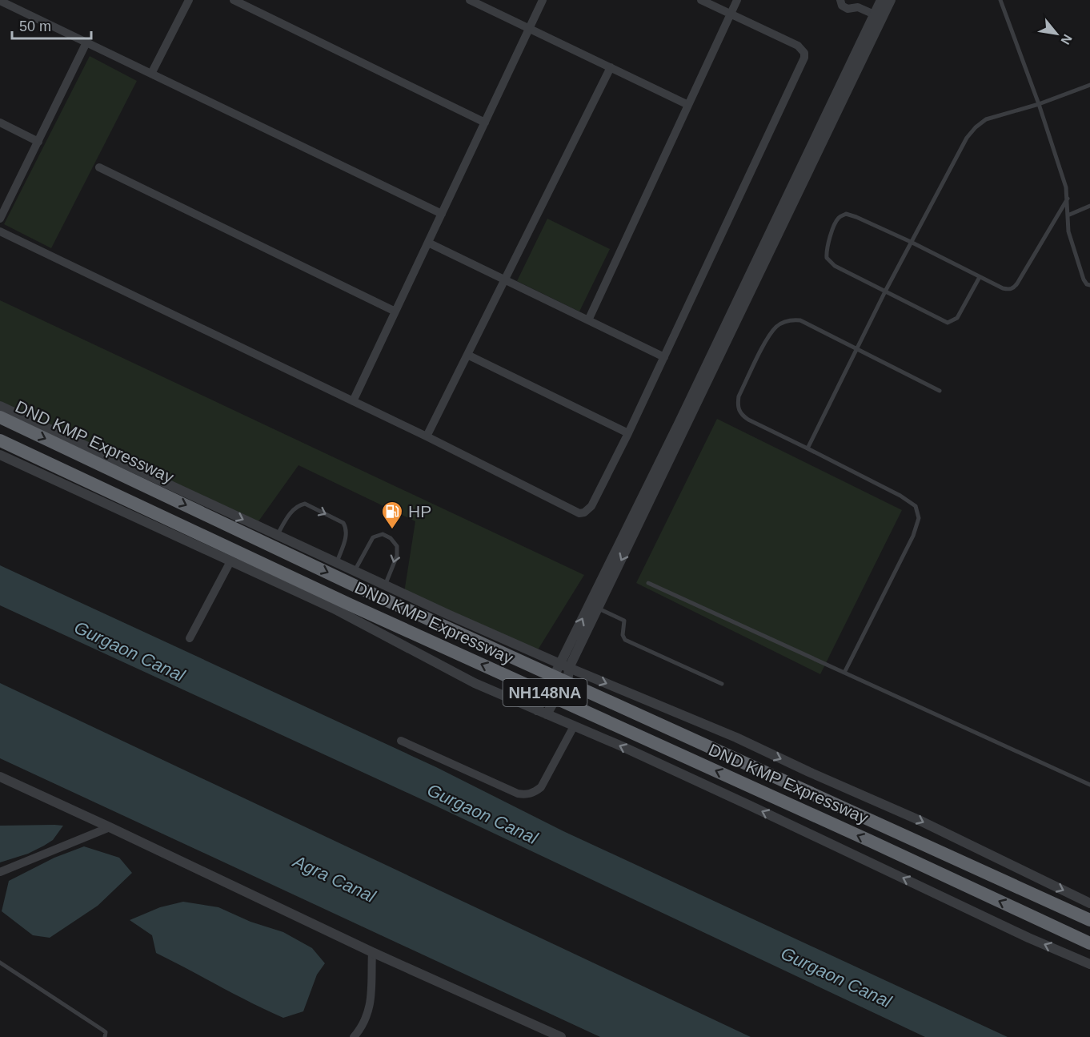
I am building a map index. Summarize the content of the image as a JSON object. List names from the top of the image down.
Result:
{
  "streets": {
    "highway": ["DND KMP Expressway", "NH148NA"]
  },
  "water": ["Gurgaon Canal", "Agra Canal"],
  "places": {
    "fuel station": ["HP"]
  },
  "scale_bar": "50 m",
  "north": "bottom right"
}
